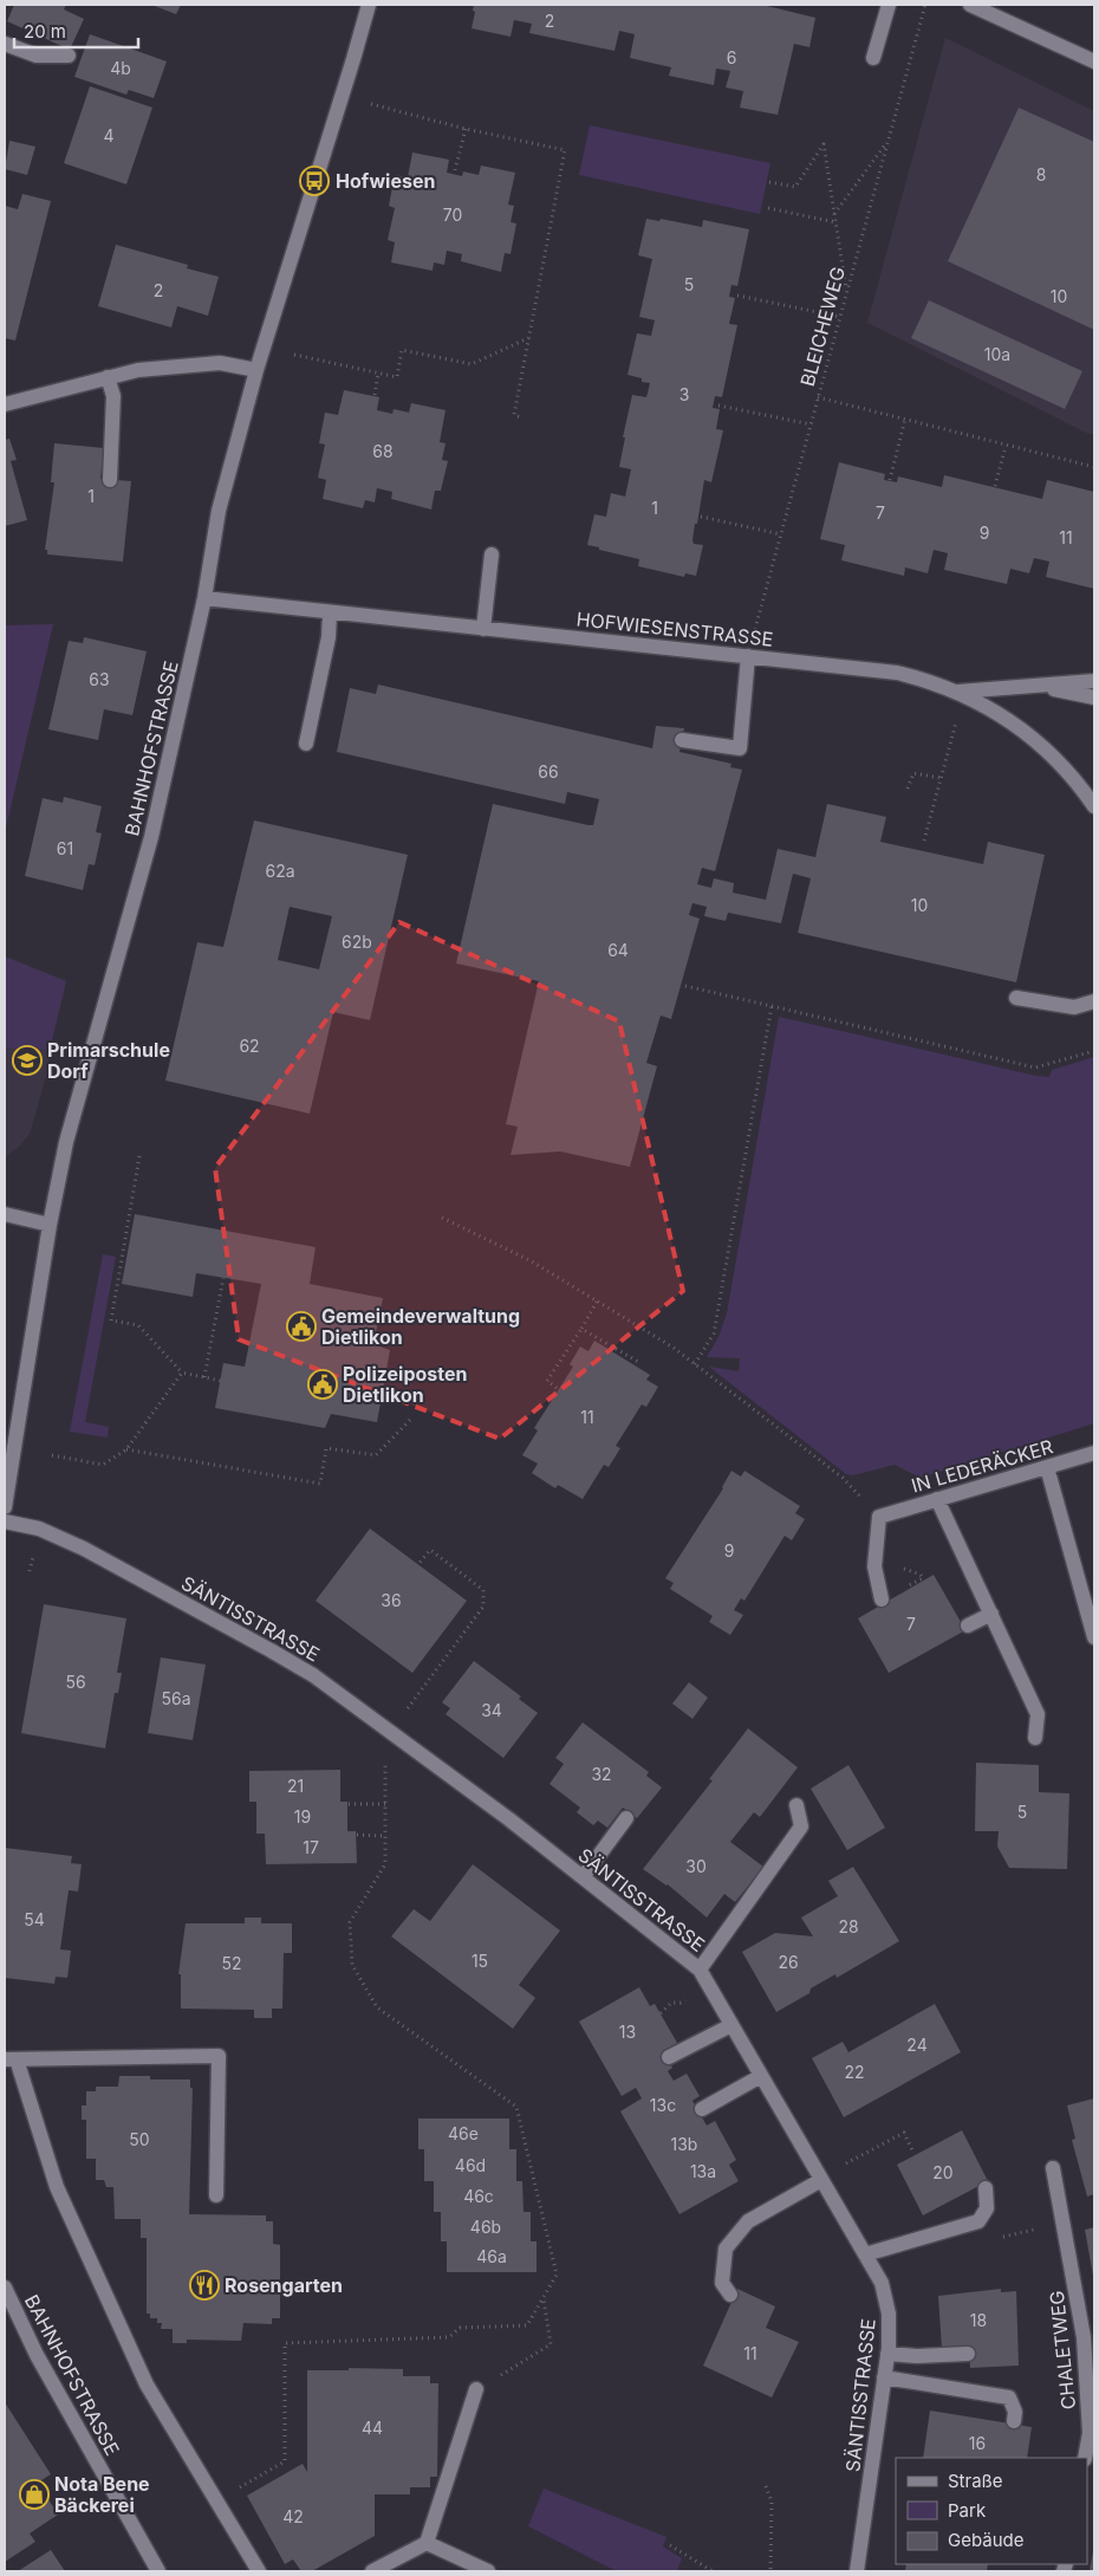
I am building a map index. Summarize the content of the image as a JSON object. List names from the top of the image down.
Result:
{
  "streets": {
    "street": [
      "HOFWIESENSTRASSE",
      "BAHNHOFSTRASSE",
      "IN LEDERÄCKER",
      "SÄNTISSTRASSE",
      "CHALETWEG"
    ],
    "path": ["BLEICHEWEG"]
  },
  "crossings": [
    ["BLEICHEWEG", "HOFWIESENSTRASSE"],
    ["HOFWIESENSTRASSE", "BAHNHOFSTRASSE"]
  ],
  "places": {
    "bus stop": ["Hofwiesen"],
    "school or university": ["Primarschule Dorf"],
    "public building": ["Gemeindeverwaltung Dietlikon", "Polizeiposten Dietlikon"],
    "restaurant": ["Rosengarten"],
    "shop": ["Nota Bene Bäckerei"]
  },
  "house_numbers": [
    "2",
    "6",
    "4b",
    "4",
    "8",
    "70",
    "5",
    "2",
    "10",
    "10a",
    "3",
    "68",
    "1",
    "1",
    "7",
    "9",
    "11",
    "63",
    "66",
    "61",
    "62a",
    "10",
    "62b",
    "64",
    "62",
    "11",
    "9",
    "36",
    "7",
    "56",
    "56a",
    "34",
    "32",
    "21",
    "5",
    "19",
    "17",
    "30",
    "54",
    "28",
    "15",
    "26",
    "52",
    "13",
    "24",
    "22",
    "13c",
    "46e",
    "50",
    "13b",
    "46d",
    "13a",
    "20",
    "46c",
    "46b",
    "46a",
    "18",
    "11",
    "44",
    "16",
    "42"
  ],
  "legend": ["Straße", "Park", "Gebäude"],
  "scale_bar": "20 m"
}
